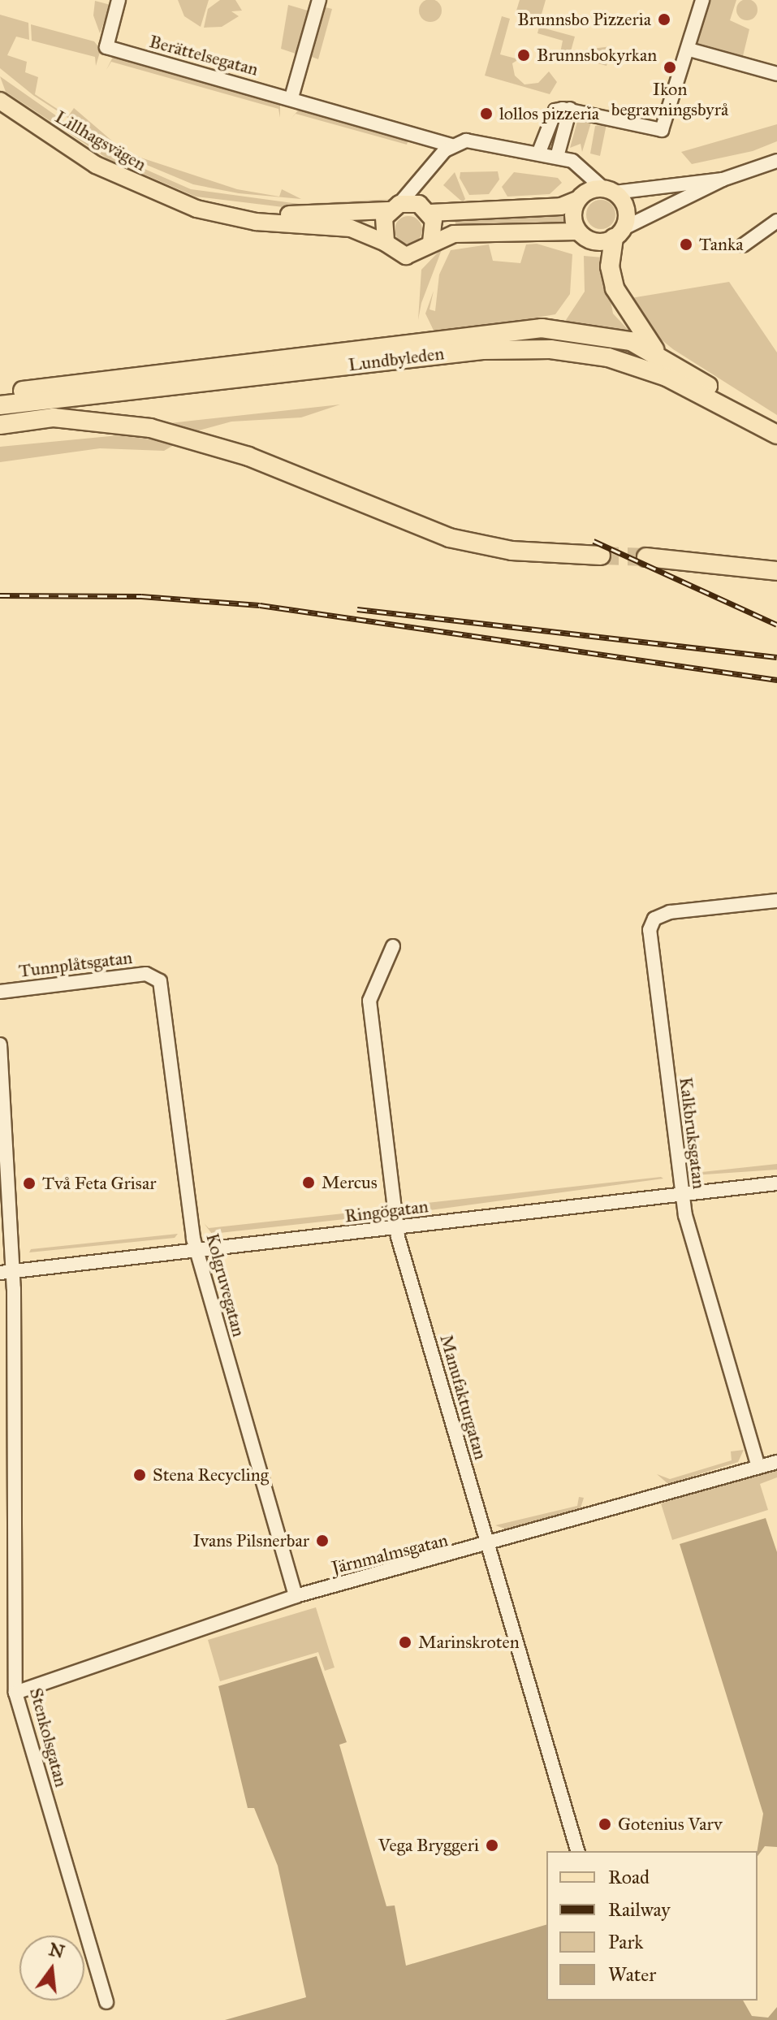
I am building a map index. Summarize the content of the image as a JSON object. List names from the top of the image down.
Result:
{
  "streets": {
    "highway": ["Lundbyleden"],
    "main road": ["Lillhagsvägen"],
    "street": [
      "Berättelsegatan",
      "Tunnplåtsgatan",
      "Kalkbruksgatan",
      "Ringögatan",
      "Kolgruvegatan",
      "Manufakturgatan",
      "Järnmalmsgatan",
      "Stenkolsgatan"
    ]
  },
  "crossings": [
    ["Tunnplåtsgatan", "Kolgruvegatan"],
    ["Kalkbruksgatan", "Ringögatan"],
    ["Kalkbruksgatan", "Järnmalmsgatan"],
    ["Ringögatan", "Kolgruvegatan"],
    ["Ringögatan", "Manufakturgatan"],
    ["Ringögatan", "Stenkolsgatan"],
    ["Kolgruvegatan", "Järnmalmsgatan"],
    ["Manufakturgatan", "Järnmalmsgatan"],
    ["Järnmalmsgatan", "Stenkolsgatan"]
  ],
  "places": [
    "Brunnsbo Pizzeria",
    "Brunnsbokyrkan",
    "Ikon begravningsbyrå",
    "lollos pizzeria",
    "Tanka",
    "Mercus",
    "Två Feta Grisar",
    "Stena Recycling",
    "Ivans Pilsnerbar",
    "Marinskroten",
    "Gotenius Varv",
    "Vega Bryggeri"
  ],
  "legend": [
    "Road",
    "Railway",
    "Park",
    "Water"
  ],
  "north": "top"
}
